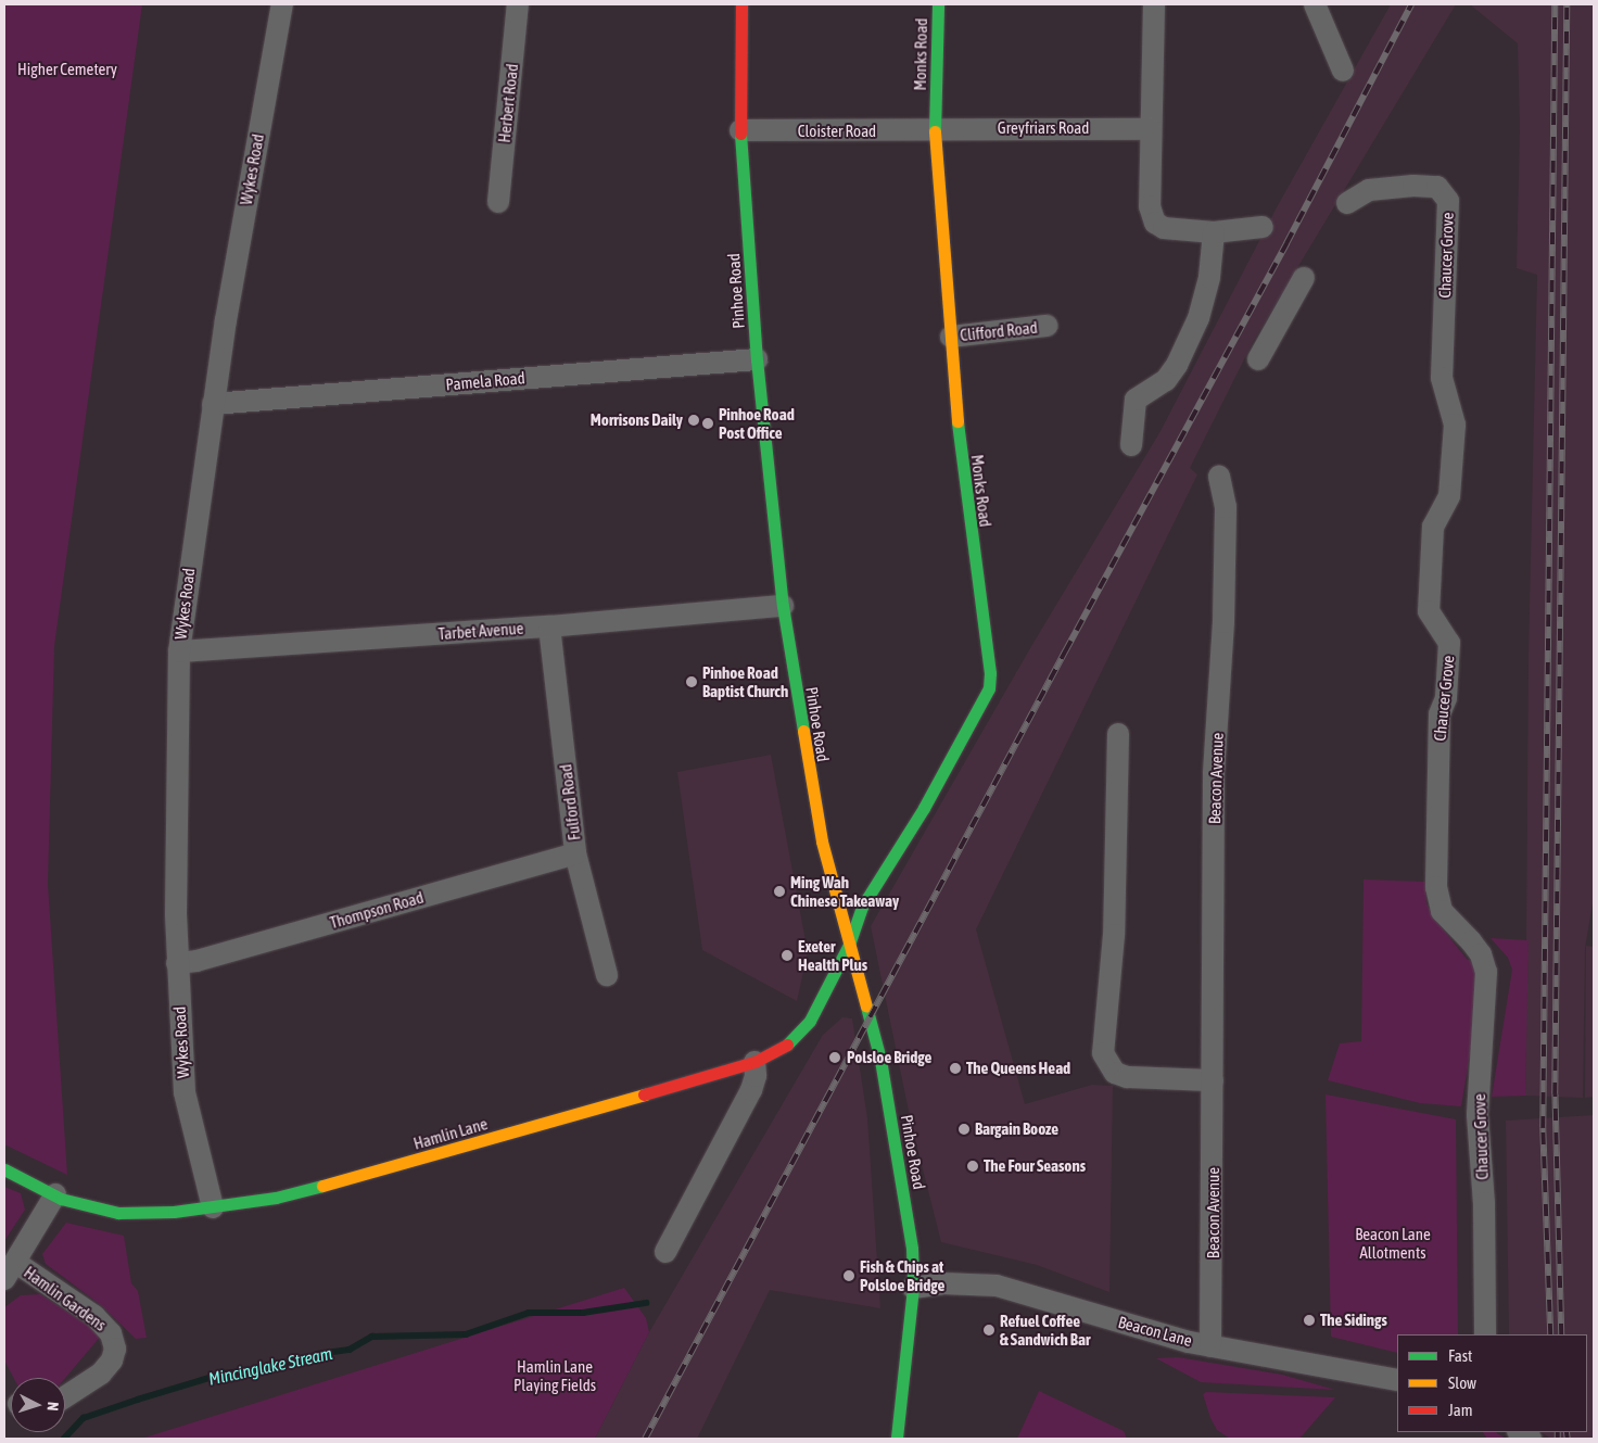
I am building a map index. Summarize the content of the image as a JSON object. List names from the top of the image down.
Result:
{
  "streets": {
    "street": [
      "Monks Road",
      "Herbert Road",
      "Greyfriars Road",
      "Cloister Road",
      "Wykes Road",
      "Chaucer Grove",
      "Pinhoe Road",
      "Clifford Road",
      "Pamela Road",
      "Tarbet Avenue",
      "Beacon Avenue",
      "Fulford Road",
      "Thompson Road",
      "Hamlin Lane",
      "Hamlin Gardens",
      "Beacon Lane"
    ]
  },
  "crossings": [
    ["Monks Road", "Greyfriars Road"],
    ["Monks Road", "Cloister Road"],
    ["Monks Road", "Pinhoe Road"],
    ["Monks Road", "Clifford Road"],
    ["Monks Road", "Hamlin Lane"],
    ["Greyfriars Road", "Cloister Road"],
    ["Cloister Road", "Pinhoe Road"],
    ["Wykes Road", "Pamela Road"],
    ["Wykes Road", "Tarbet Avenue"],
    ["Wykes Road", "Thompson Road"],
    ["Wykes Road", "Hamlin Lane"],
    ["Pinhoe Road", "Pamela Road"],
    ["Pinhoe Road", "Tarbet Avenue"],
    ["Pinhoe Road", "Hamlin Lane"],
    ["Pinhoe Road", "Beacon Lane"],
    ["Tarbet Avenue", "Fulford Road"],
    ["Beacon Avenue", "Beacon Lane"],
    ["Fulford Road", "Thompson Road"],
    ["Hamlin Lane", "Hamlin Gardens"]
  ],
  "water": ["Mincinglake Stream"],
  "parks": ["Higher Cemetery", "Beacon Lane Allotments", "Hamlin Lane Playing Fields"],
  "places": [
    "Morrisons Daily",
    "Pinhoe Road Post Office",
    "Pinhoe Road Baptist Church",
    "Ming Wah Chinese Takeaway",
    "Exeter Health Plus",
    "Polsloe Bridge",
    "The Queens Head",
    "Bargain Booze",
    "The Four Seasons",
    "Fish & Chips at Polsloe Bridge",
    "The Sidings",
    "Refuel Coffee & Sandwich Bar"
  ],
  "legend": ["Fast", "Slow", "Jam"],
  "north": "right"
}
